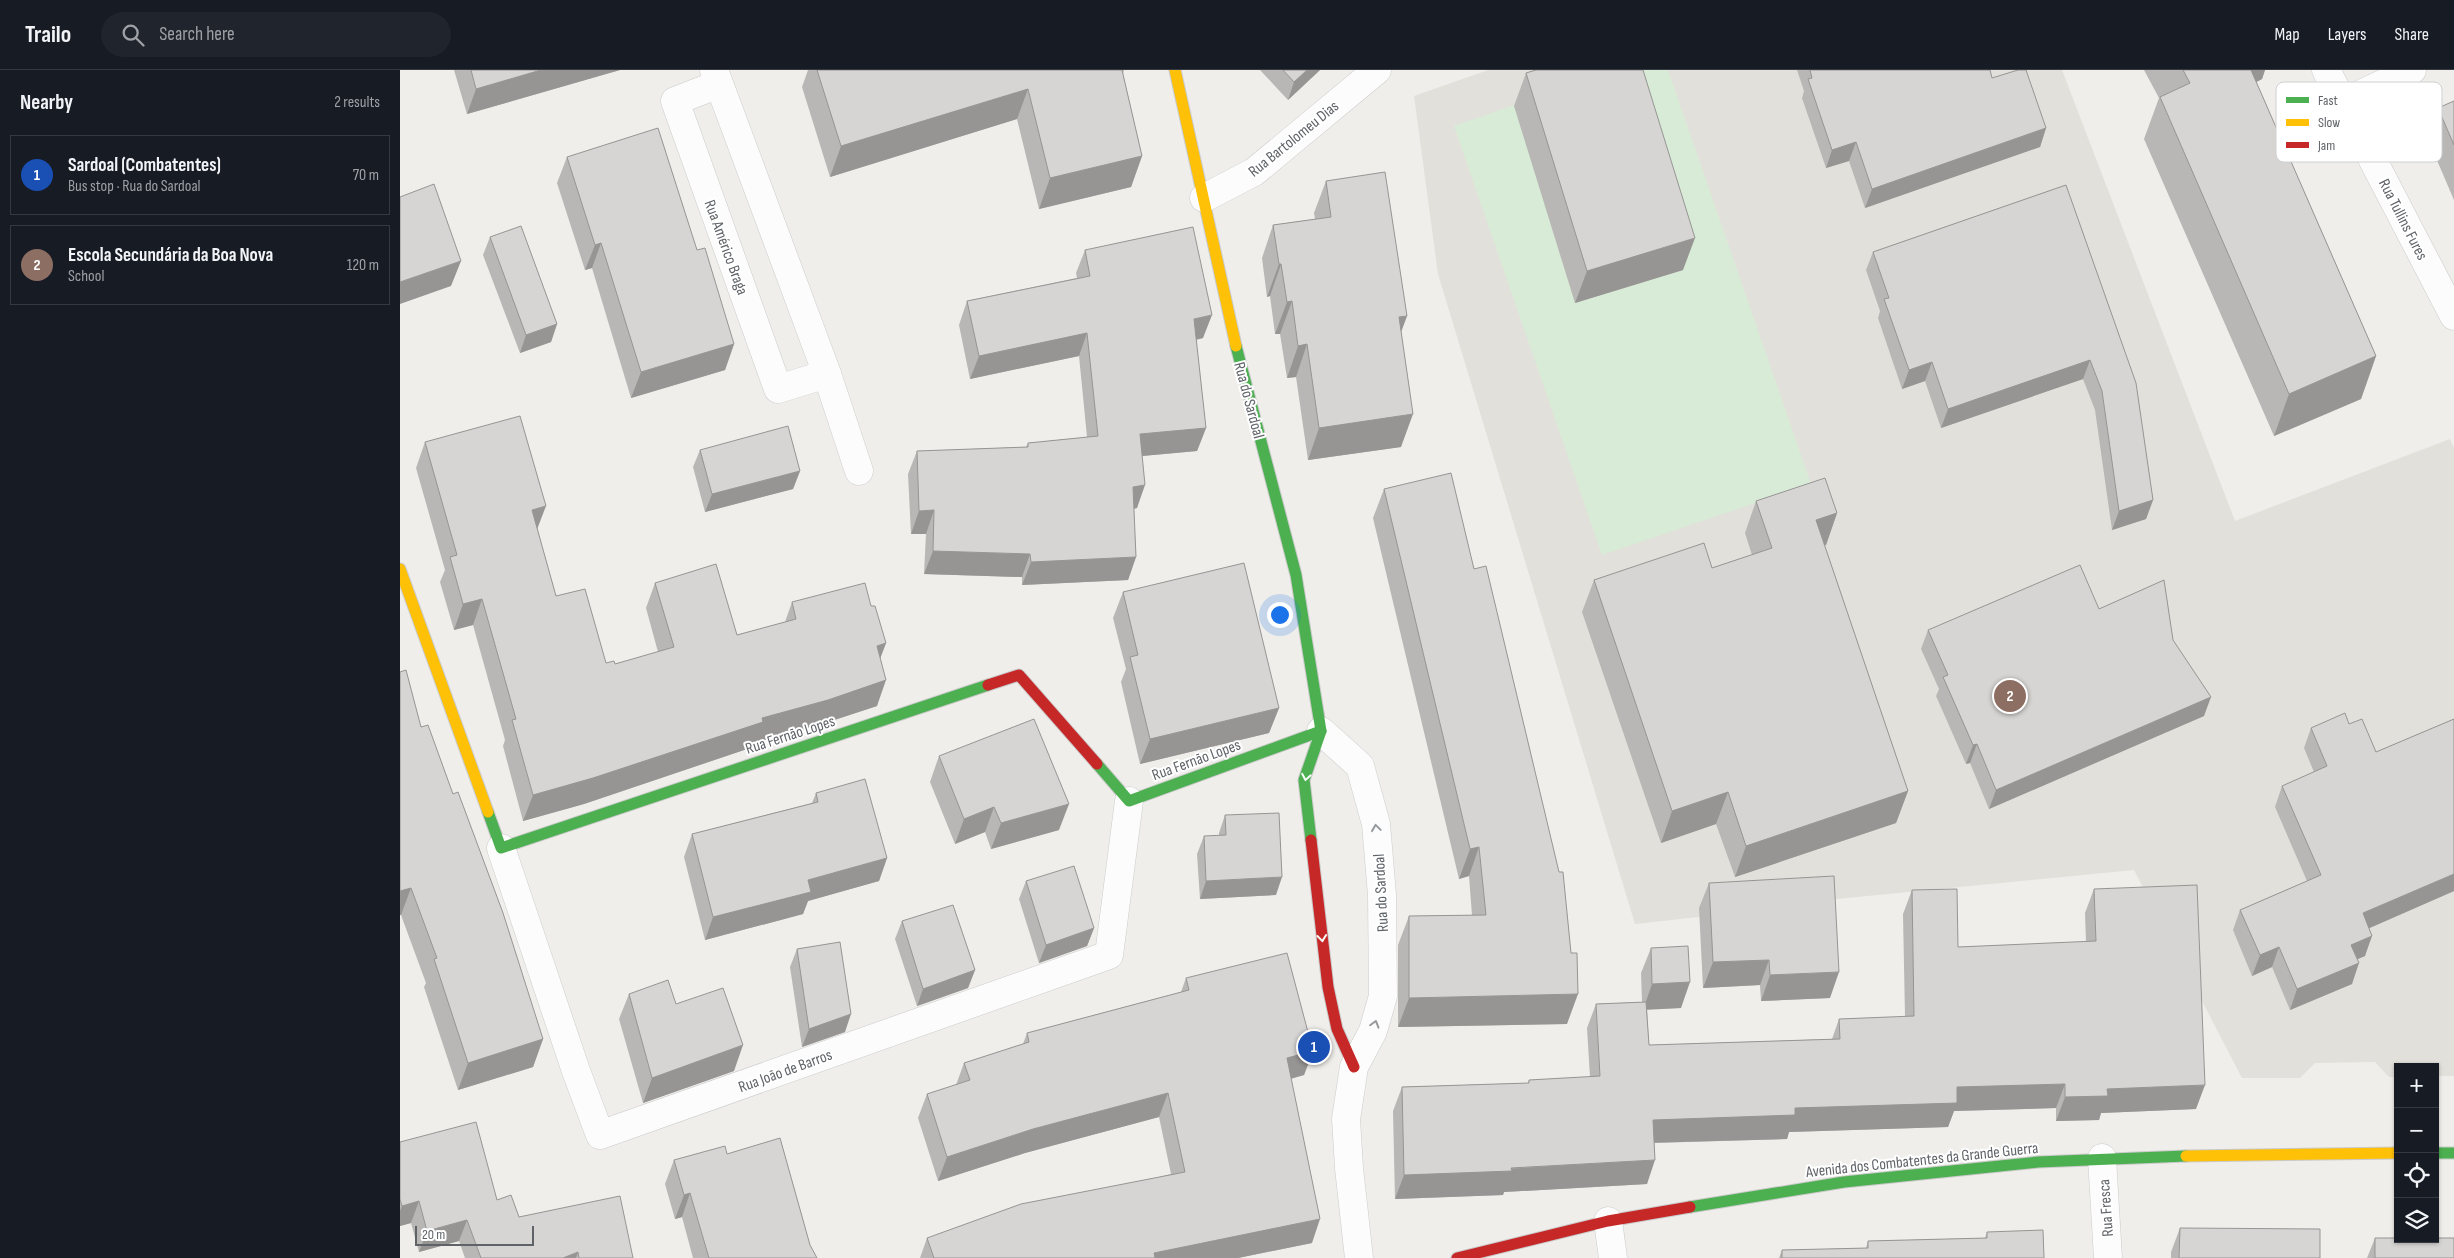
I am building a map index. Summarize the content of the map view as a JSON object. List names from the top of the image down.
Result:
{
  "streets": {
    "street": [
      "Rua Bartolomeu Dias",
      "Rua Tullins Fures",
      "Rua Américo Braga",
      "Rua do Sardoal",
      "Rua Fernão Lopes",
      "Rua João de Barros",
      "Avenida dos Combatentes da Grande Guerra",
      "Rua Fresca"
    ]
  },
  "crossings": [
    ["Rua Bartolomeu Dias", "Rua do Sardoal"],
    ["Rua do Sardoal", "Rua Fernão Lopes"],
    ["Rua Fernão Lopes", "Rua João de Barros"],
    ["Avenida dos Combatentes da Grande Guerra", "Rua Fresca"]
  ],
  "legend": ["Fast", "Slow", "Jam"],
  "scale_bar": "20 m",
  "page": {
    "header": "Trailo",
    "search": "Search here",
    "nav": ["Map", "Layers", "Share"],
    "heading": ["Nearby", "2 results"],
    "list": [
      {
        "mark": "1",
        "name": "Sardoal (Combatentes)",
        "note": "Bus stop · Rua do Sardoal",
        "value": "70 m"
      },
      {
        "mark": "2",
        "name": "Escola Secundária da Boa Nova",
        "note": "School",
        "value": "120 m"
      }
    ],
    "pins": ["2", "1"],
    "map_buttons": ["+", "−"],
    "scale": "20 m"
  }
}
